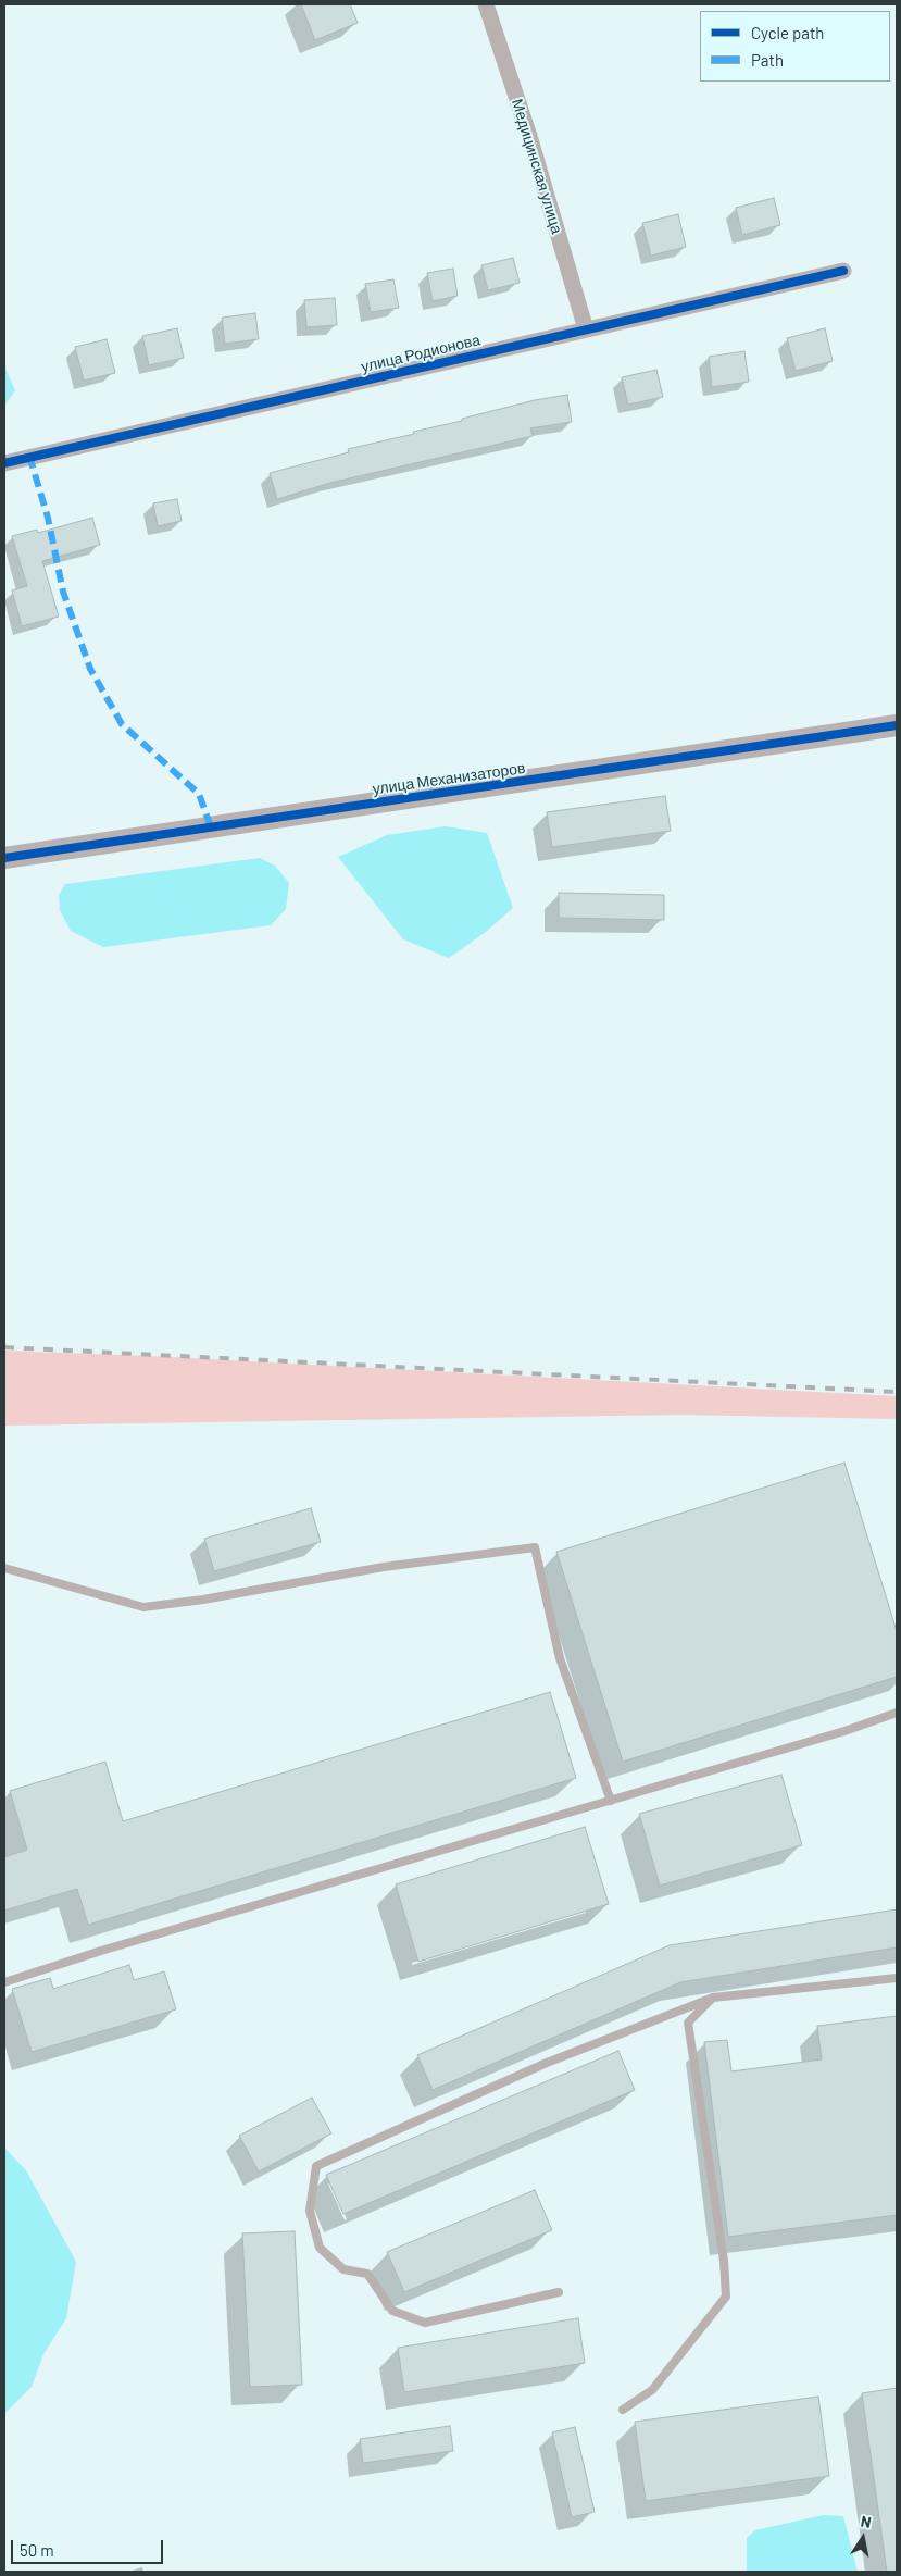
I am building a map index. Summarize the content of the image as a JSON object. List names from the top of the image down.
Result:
{
  "streets": {
    "street": ["Медицинская улица", "улица Родионова", "улица Механизаторов"]
  },
  "crossings": [
    ["Медицинская улица", "улица Родионова"]
  ],
  "legend": ["Cycle path", "Path"],
  "scale_bar": "50 m",
  "north": "top"
}
